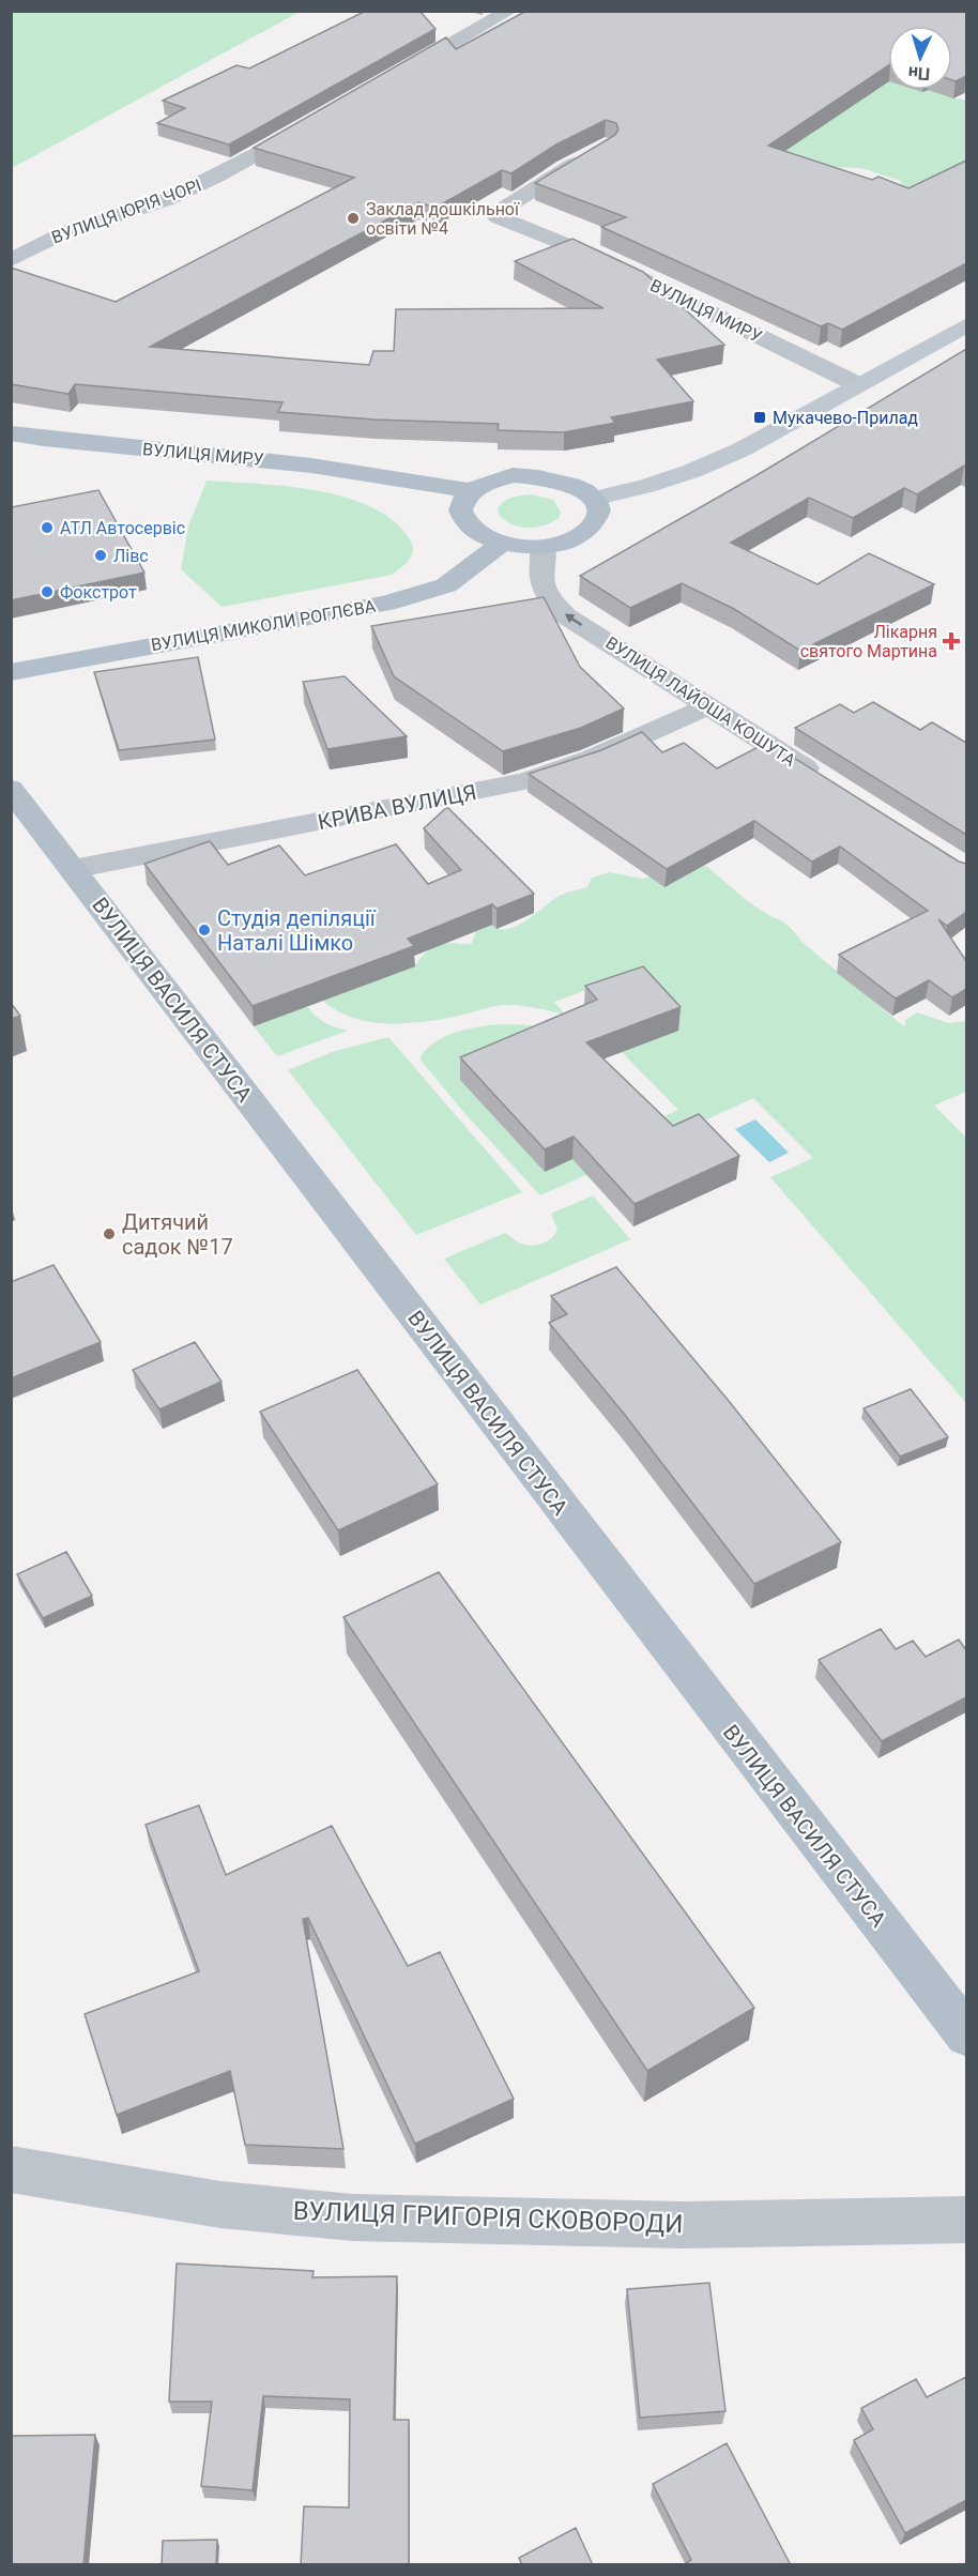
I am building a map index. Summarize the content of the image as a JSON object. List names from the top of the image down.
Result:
{
  "streets": {
    "main road": ["ВУЛИЦЯ МИРУ", "ВУЛИЦЯ МИКОЛИ РОГЛЄВА", "ВУЛИЦЯ ВАСИЛЯ СТУСА"],
    "street": [
      "ВУЛИЦЯ ЮРІЯ ЧОРІ",
      "ВУЛИЦЯ ЛАЙОША КОШУТА",
      "КРИВА ВУЛИЦЯ",
      "ВУЛИЦЯ ГРИГОРІЯ СКОВОРОДИ"
    ]
  },
  "crossings": [
    ["ВУЛИЦЯ ЛАЙОША КОШУТА", "КРИВА ВУЛИЦЯ"],
    ["КРИВА ВУЛИЦЯ", "ВУЛИЦЯ ВАСИЛЯ СТУСА"]
  ],
  "one_way": ["ВУЛИЦЯ ЛАЙОША КОШУТА"],
  "places": {
    "other": [
      "Заклад дошкільної освіти №4",
      "АТЛ Автосервіс",
      "Лівс",
      "Фокстрот",
      "Студія депіляції Наталі Шімко",
      "Дитячий садок №17"
    ],
    "transit": ["Мукачево-Прилад"],
    "health": ["Лікарня святого Мартина"]
  },
  "north": "bottom"
}
